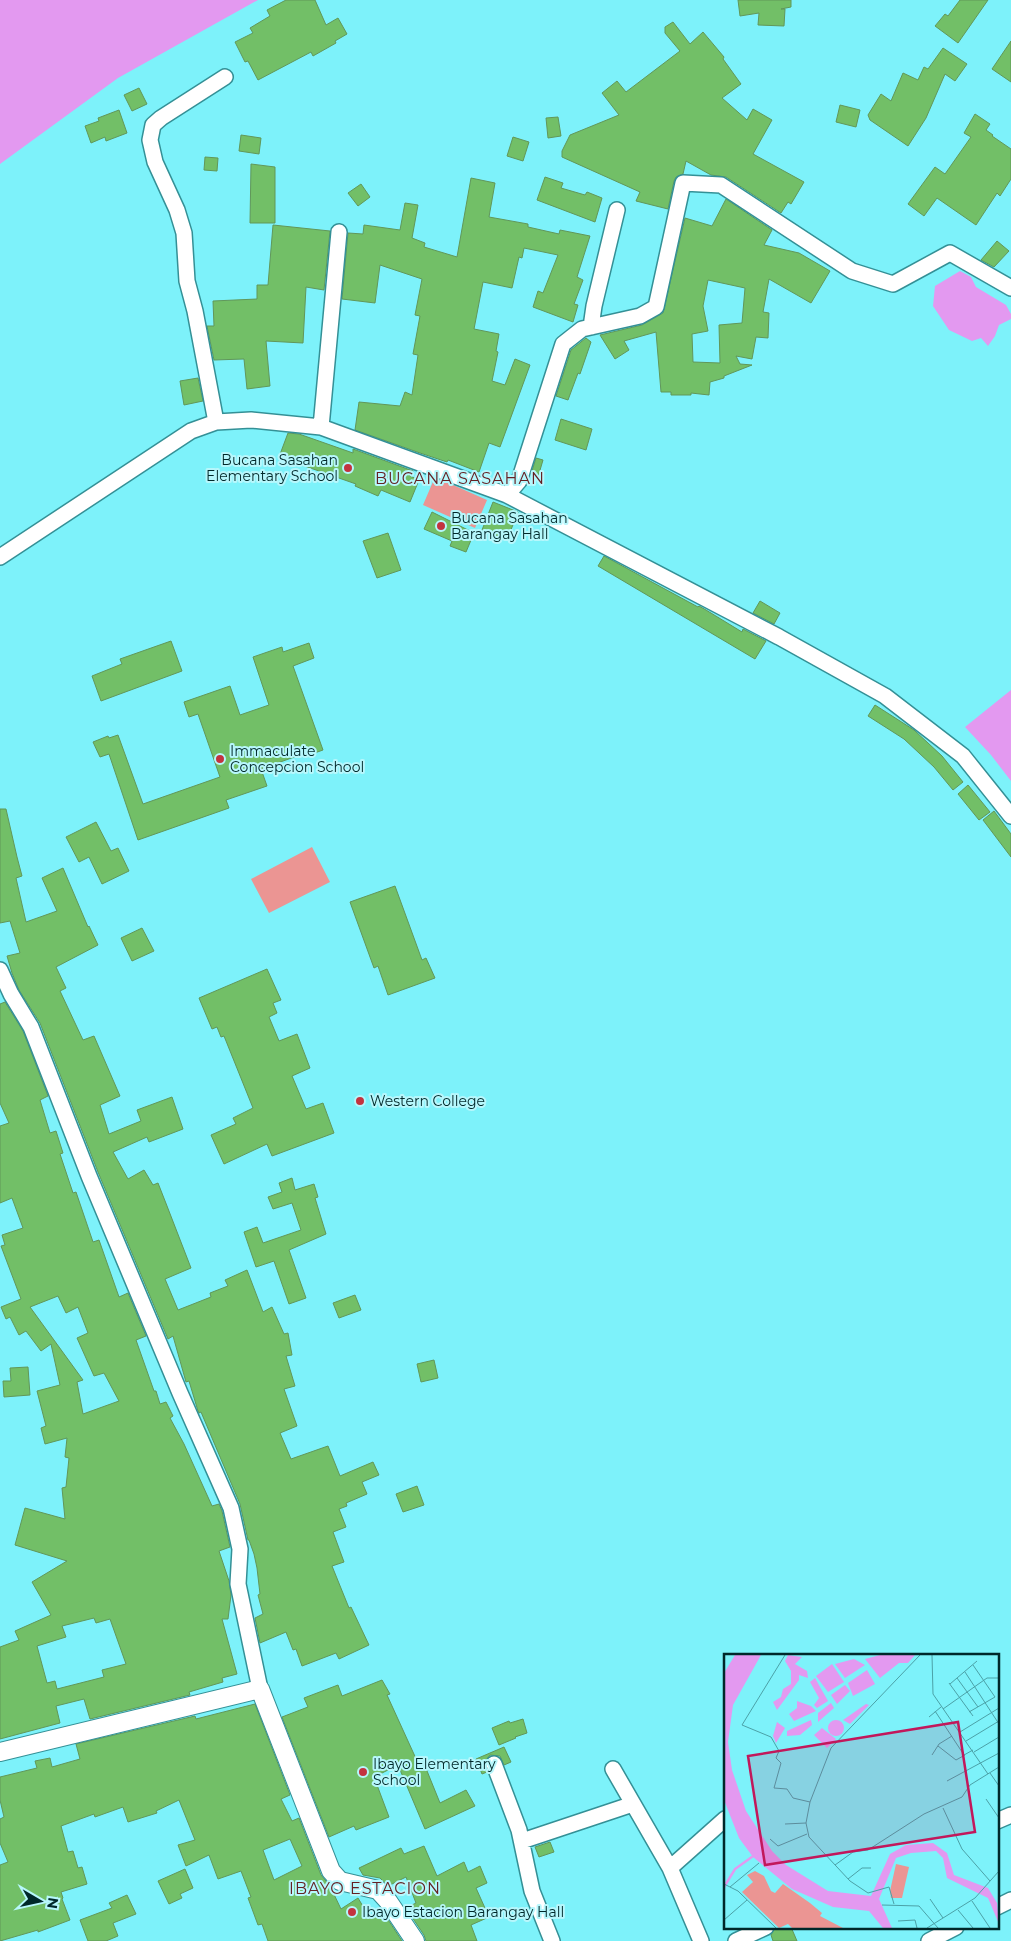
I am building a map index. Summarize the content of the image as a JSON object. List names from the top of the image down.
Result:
{
  "districts": ["BUCANA SASAHAN", "IBAYO ESTACION"],
  "places": [
    "Bucana Sasahan Elementary School",
    "Bucana Sasahan Barangay Hall",
    "Immaculate Concepcion School",
    "Western College",
    "Ibayo Elementary School",
    "Ibayo Estacion Barangay Hall"
  ],
  "north": "right"
}
